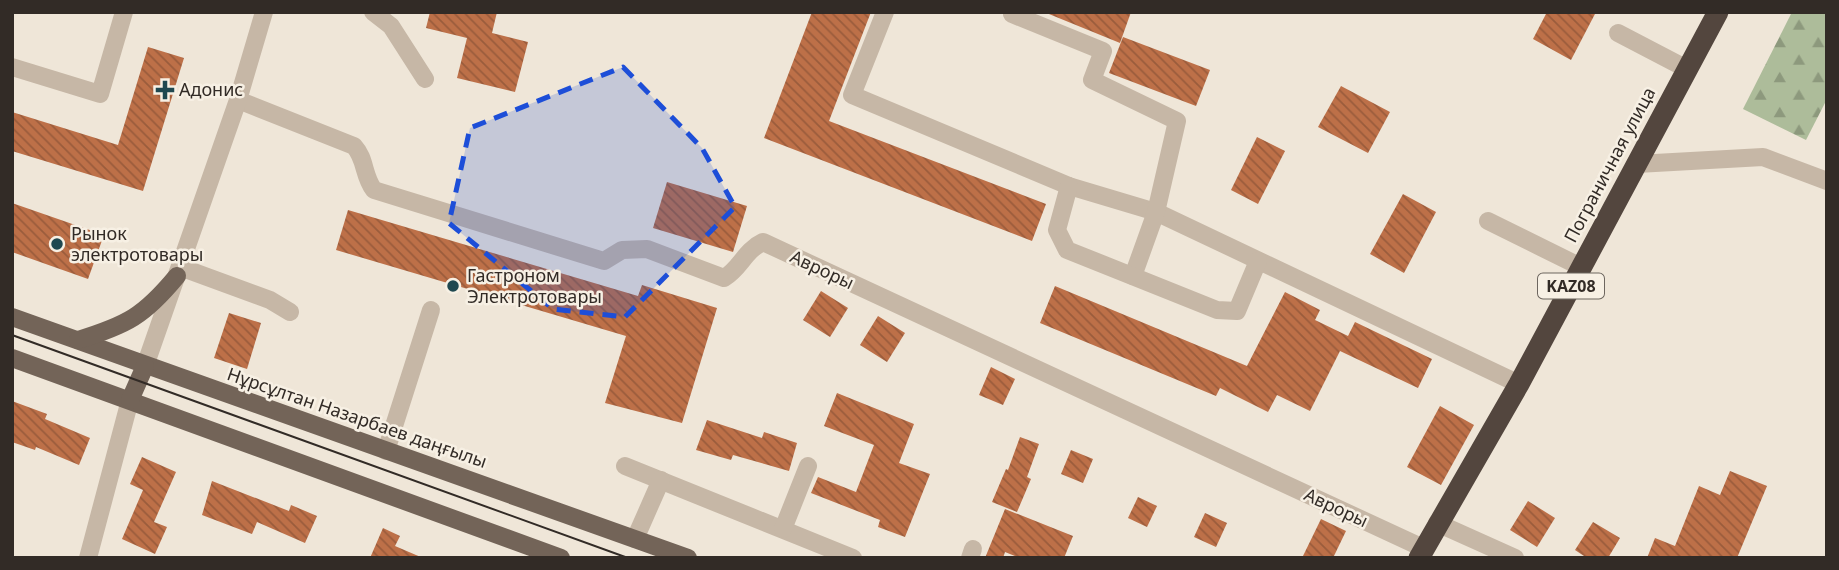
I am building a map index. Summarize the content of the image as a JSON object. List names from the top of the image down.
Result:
{
  "streets": {
    "highway": ["Пограничная улица", "KAZ08"],
    "main road": ["Нұрсұлтан Назарбаев даңғылы"],
    "street": ["Авроры"]
  },
  "crossings": [
    ["Пограничная улица", "Авроры"]
  ],
  "places": {
    "health": ["Адонис"],
    "other": ["Рынок электротовары", "Гастроном Электротовары"]
  }
}
